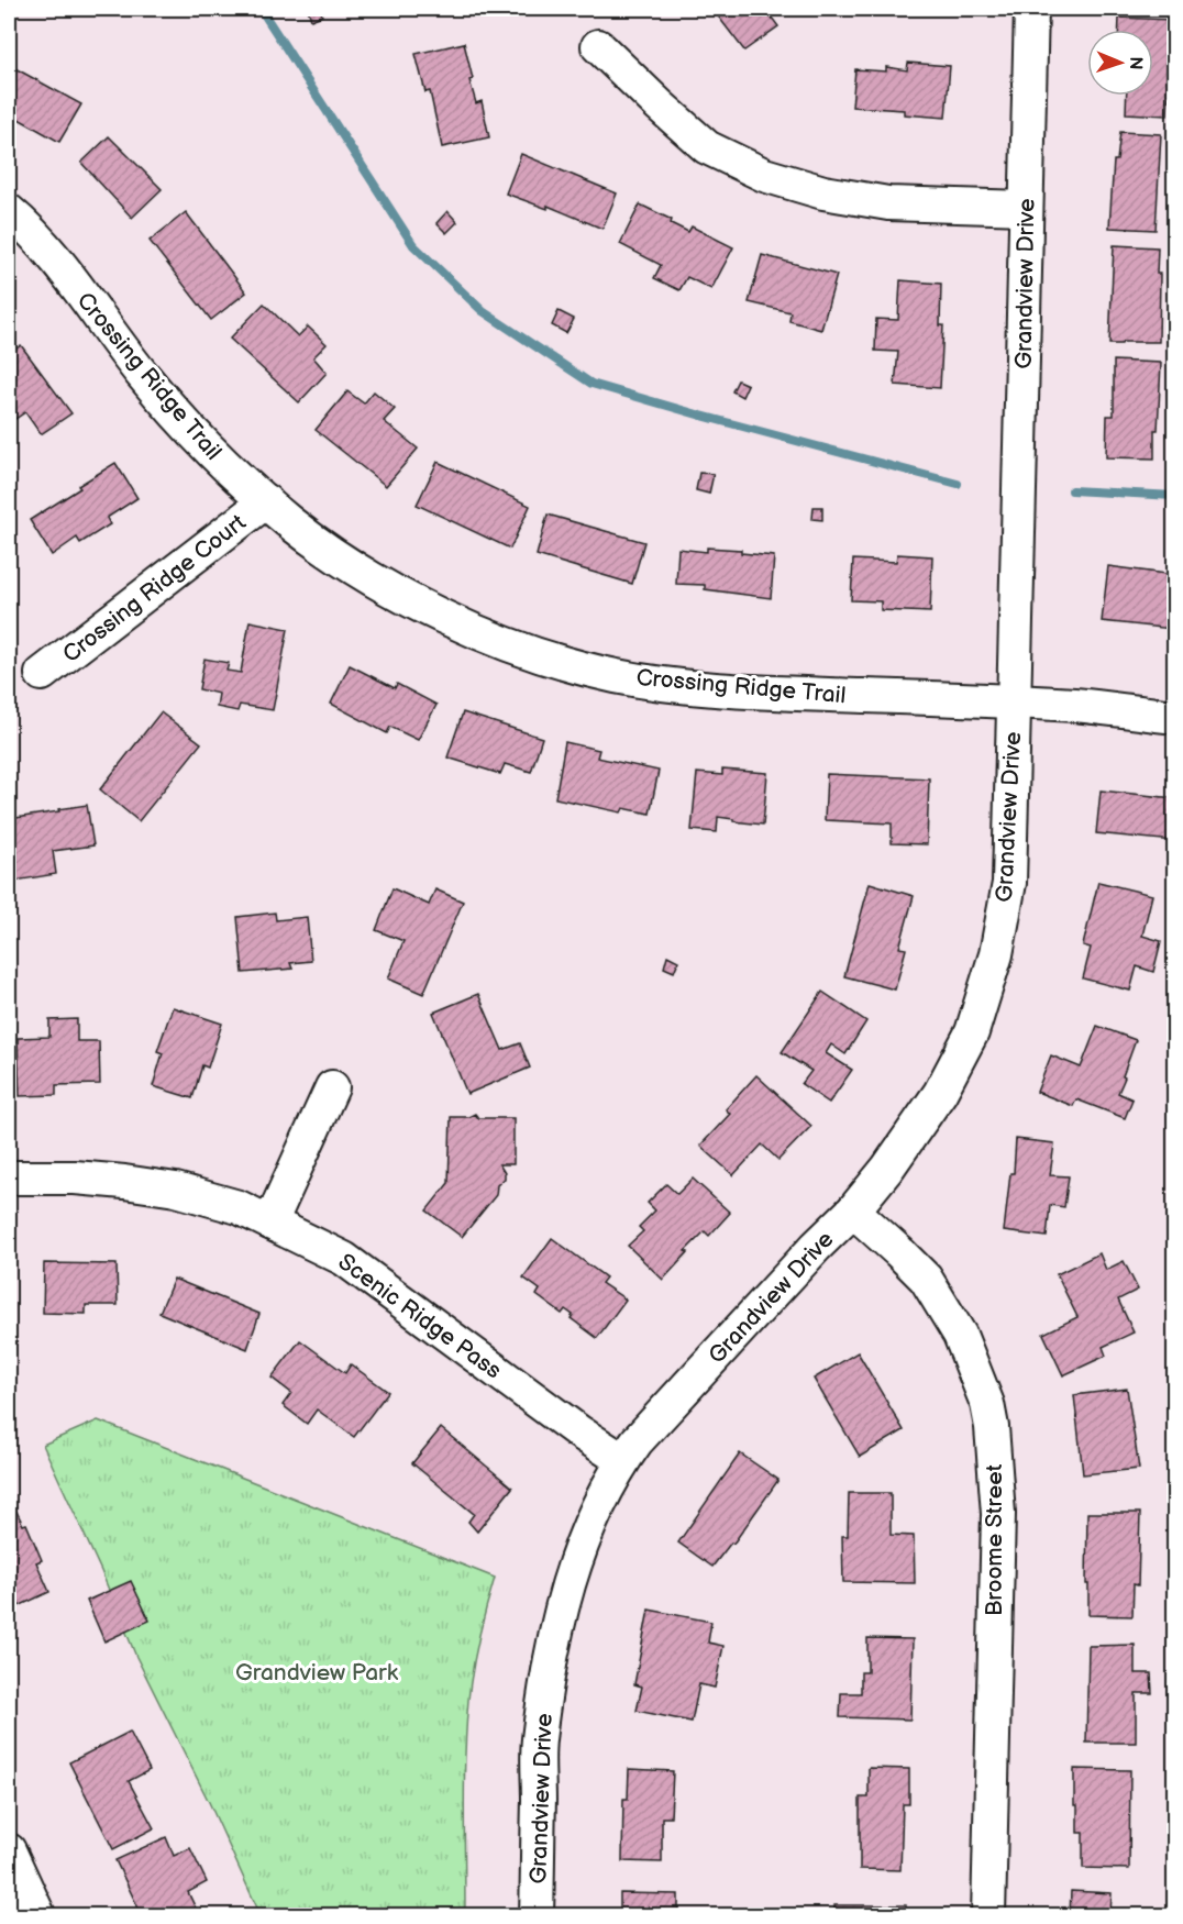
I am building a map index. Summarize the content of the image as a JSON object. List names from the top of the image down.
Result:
{
  "streets": {
    "street": [
      "Grandview Drive",
      "Crossing Ridge Trail",
      "Crossing Ridge Court",
      "Scenic Ridge Pass",
      "Broome Street"
    ]
  },
  "crossings": [
    ["Grandview Drive", "Crossing Ridge Trail"],
    ["Grandview Drive", "Scenic Ridge Pass"],
    ["Grandview Drive", "Broome Street"],
    ["Crossing Ridge Trail", "Crossing Ridge Court"]
  ],
  "parks": ["Grandview Park"],
  "north": "right"
}
